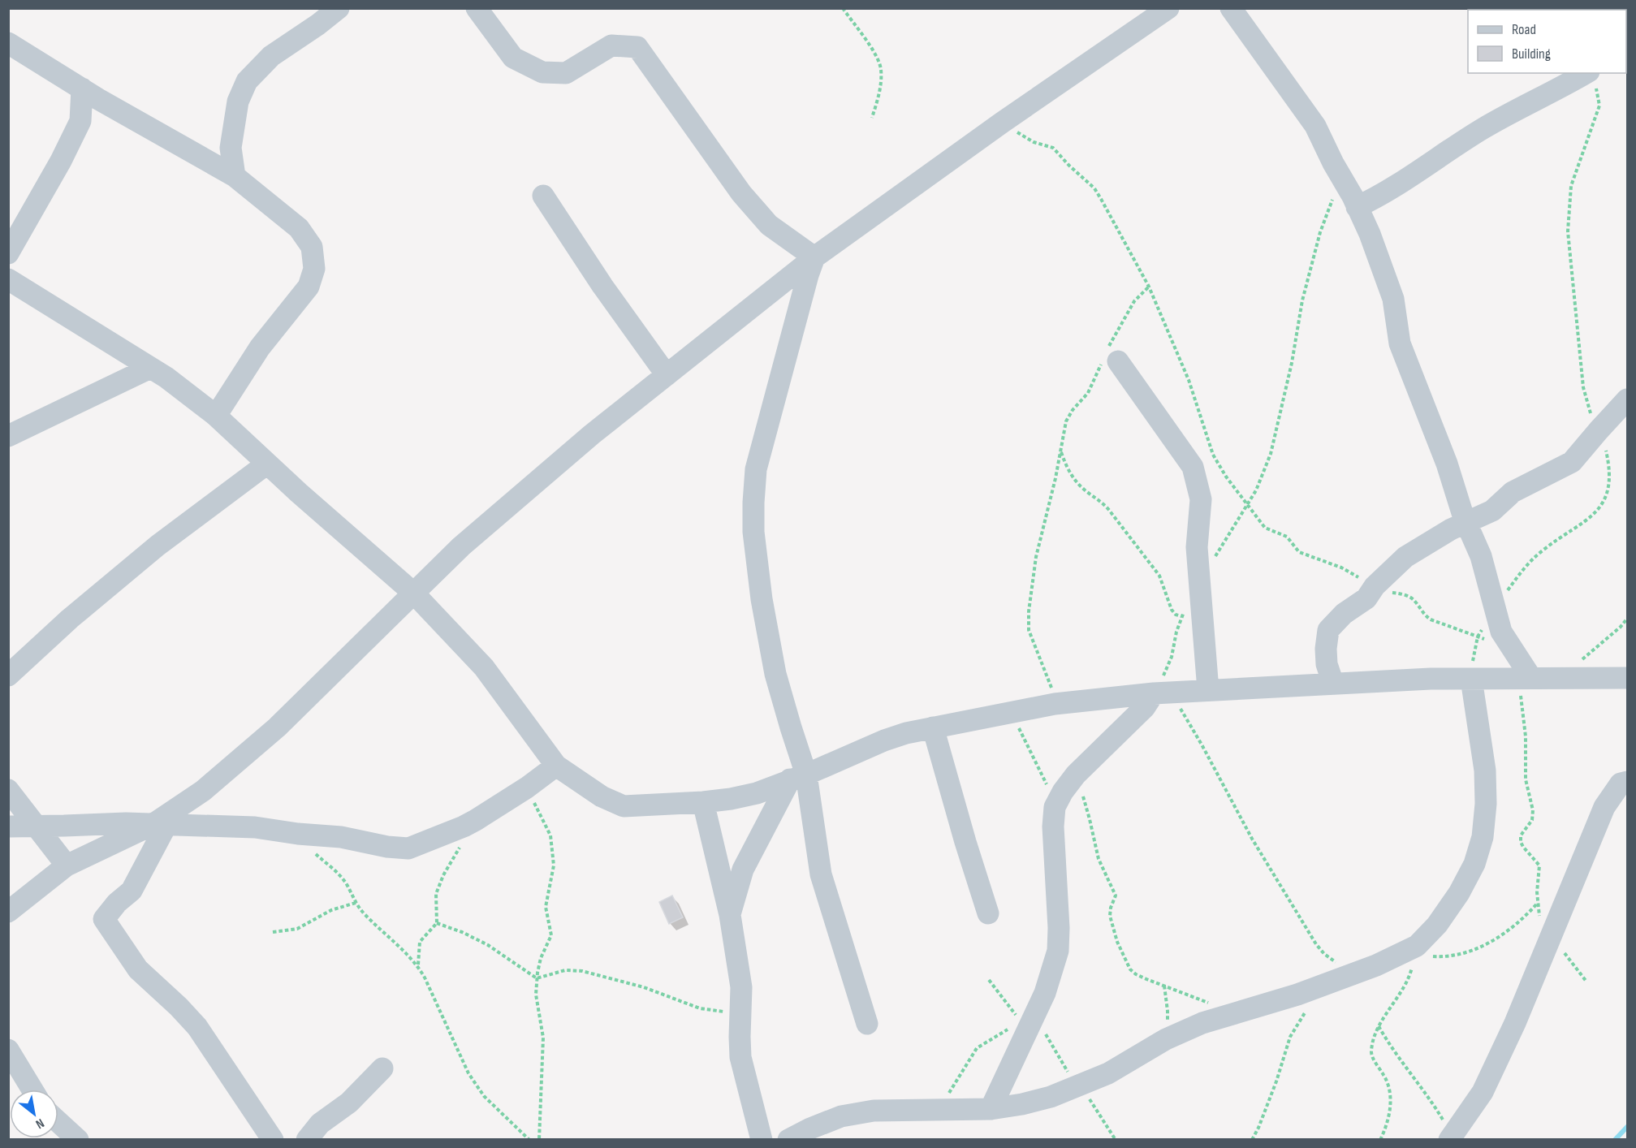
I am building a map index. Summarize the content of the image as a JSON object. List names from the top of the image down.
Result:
{
  "legend": ["Road", "Building"],
  "north": "bottom right"
}
